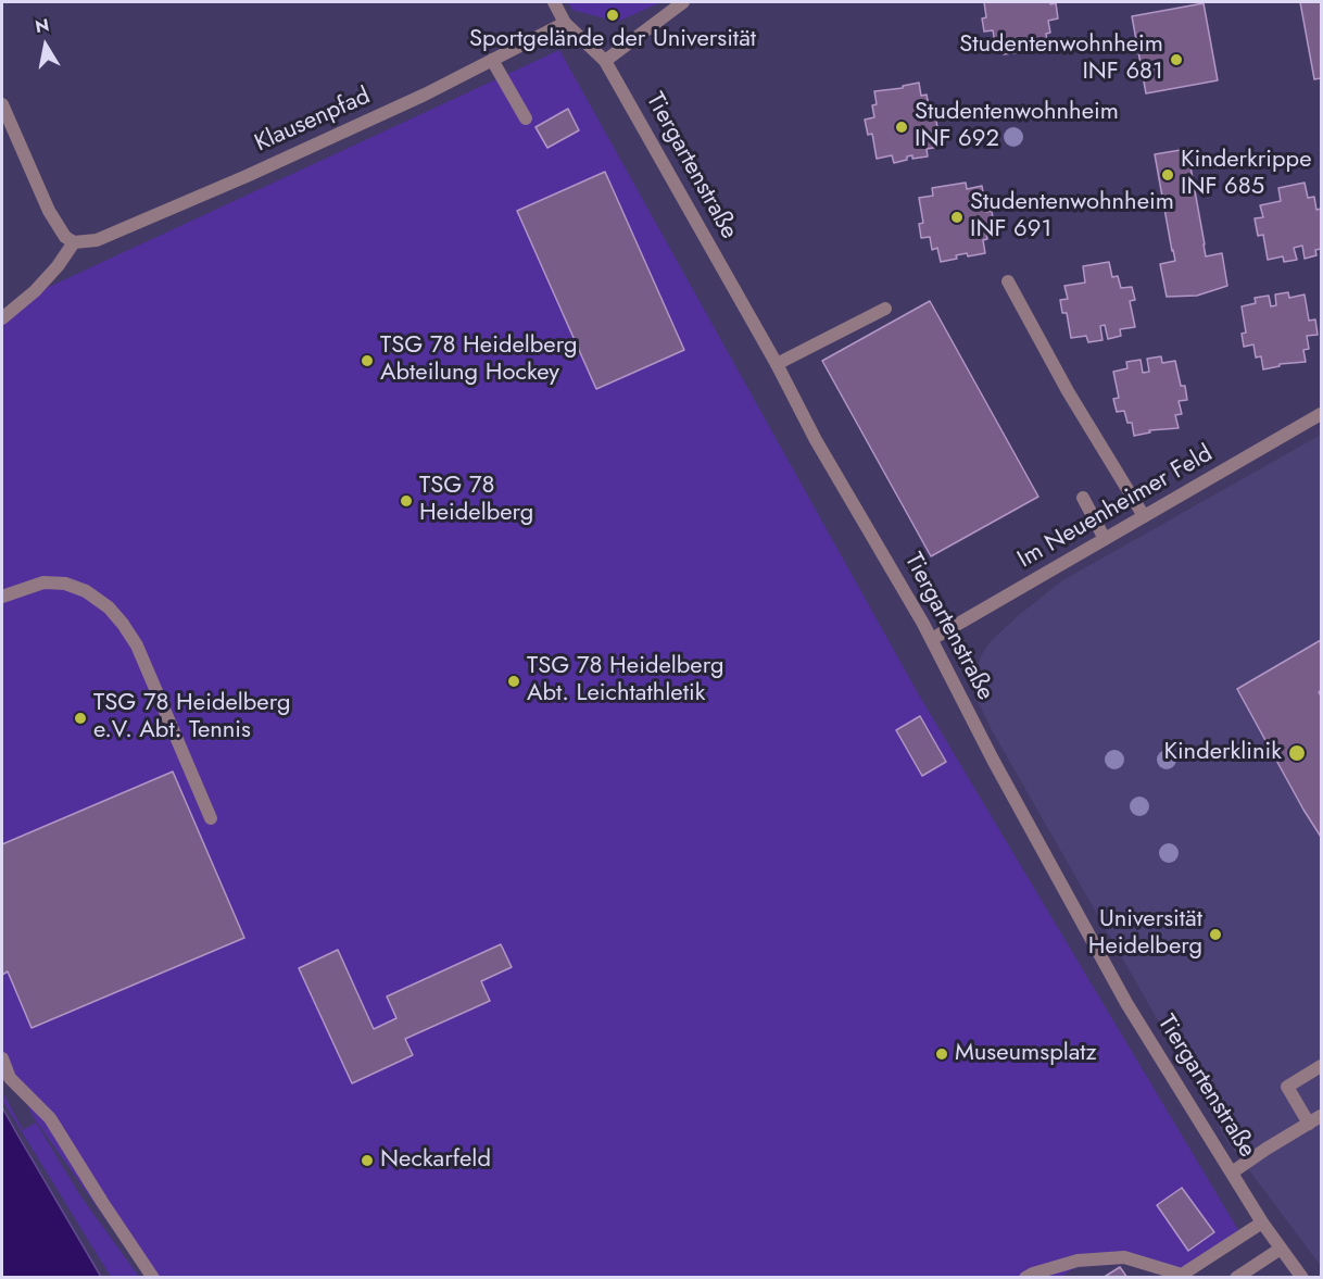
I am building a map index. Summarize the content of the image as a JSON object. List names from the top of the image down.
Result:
{
  "streets": {
    "street": ["Klausenpfad", "Tiergartenstraße", "Im Neuenheimer Feld"]
  },
  "crossings": [
    ["Klausenpfad", "Tiergartenstraße"],
    ["Tiergartenstraße", "Im Neuenheimer Feld"]
  ],
  "places": [
    "Sportgelände der Universität",
    "Studentenwohnheim INF 681",
    "Studentenwohnheim INF 692",
    "Kinderkrippe INF 685",
    "Studentenwohnheim INF 691",
    "TSG 78 Heidelberg Abteilung Hockey",
    "TSG 78 Heidelberg",
    "TSG 78 Heidelberg Abt. Leichtathletik",
    "TSG 78 Heidelberg e.V. Abt. Tennis",
    "Kinderklinik",
    "Universität Heidelberg",
    "Museumsplatz",
    "Neckarfeld"
  ],
  "north": "top"
}
